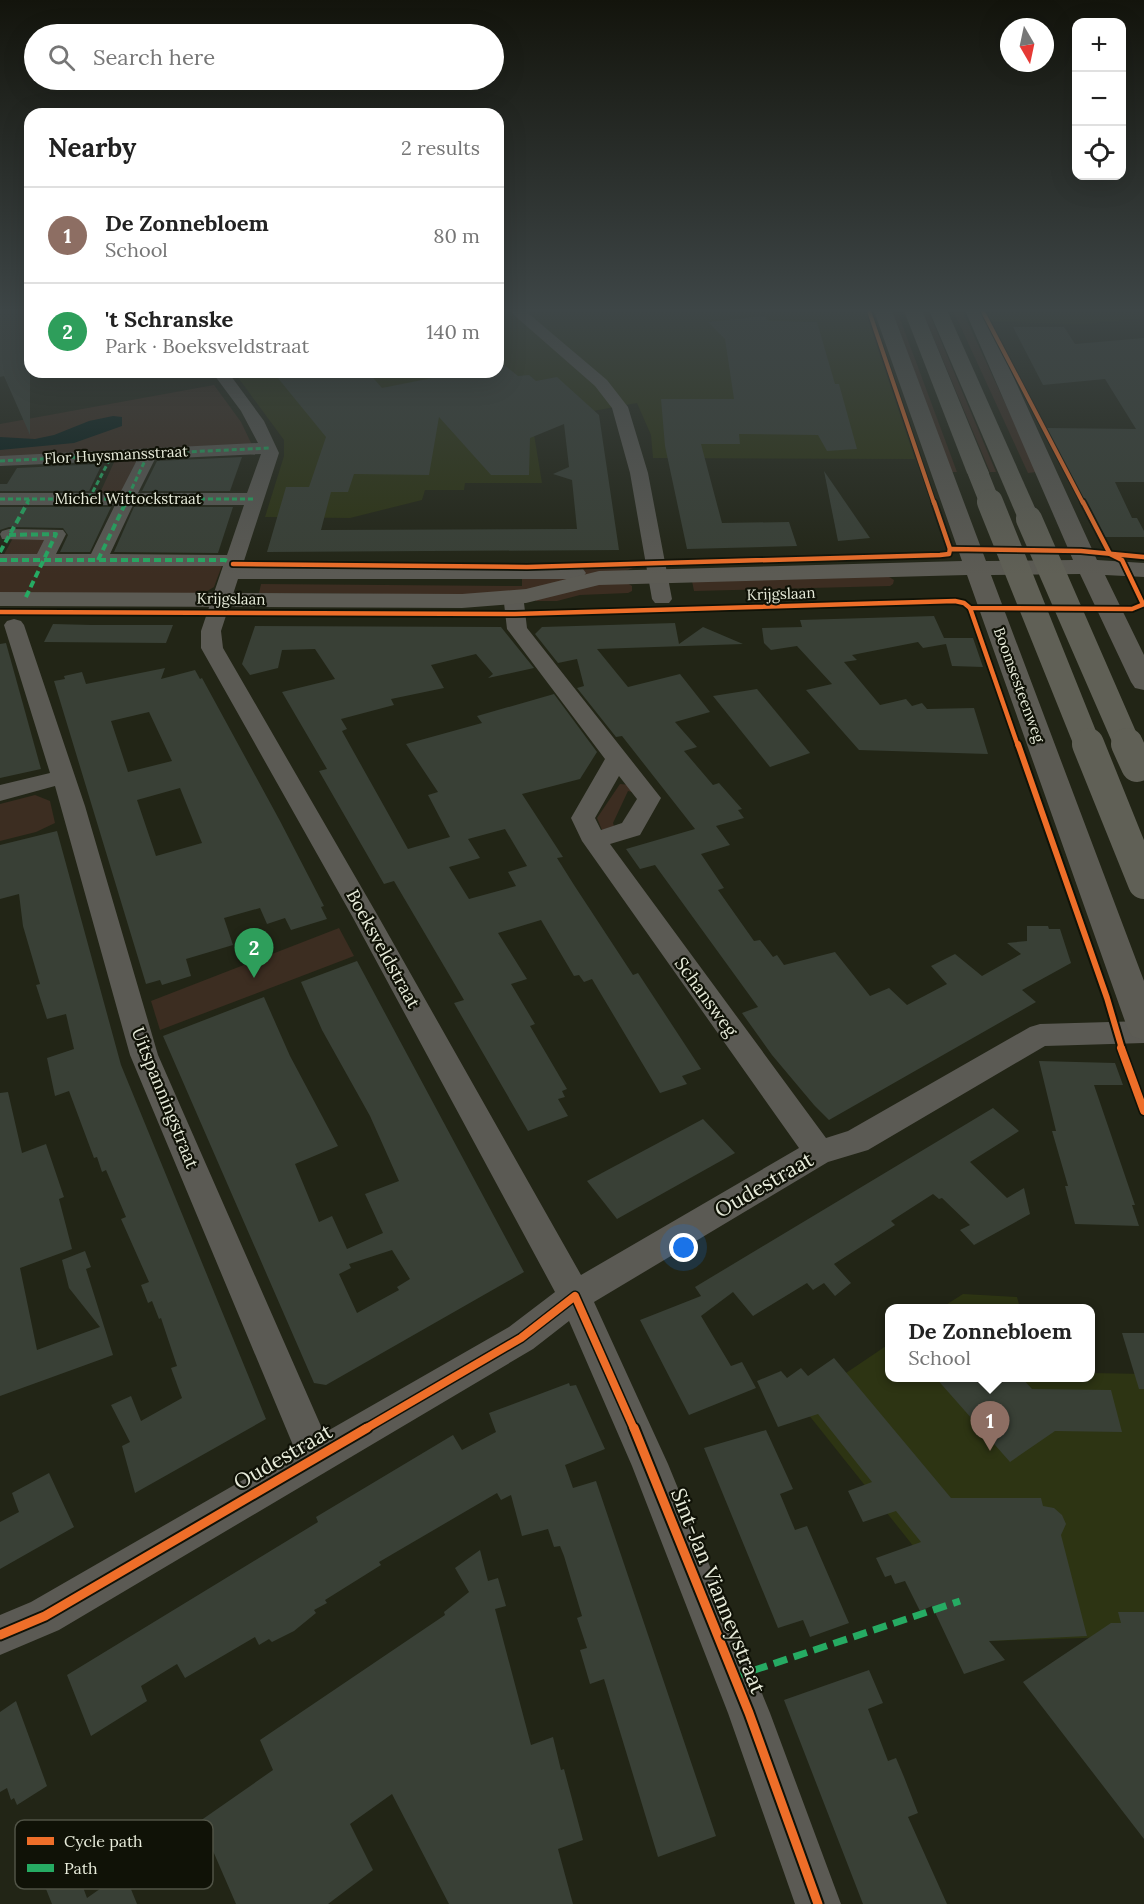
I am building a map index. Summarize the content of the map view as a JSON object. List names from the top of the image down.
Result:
{
  "streets": {
    "main road": ["Krijgslaan", "Boomsesteenweg"],
    "street": [
      "Flor Huysmansstraat",
      "Michel Wittockstraat",
      "Boeksveldstraat",
      "Schansweg",
      "Uitspanningstraat",
      "Oudestraat",
      "Sint-Jan Vianneystraat"
    ]
  },
  "crossings": [
    ["Flor Huysmansstraat", "Boeksveldstraat"],
    ["Michel Wittockstraat", "Boeksveldstraat"],
    ["Krijgslaan", "Boomsesteenweg"],
    ["Krijgslaan", "Boeksveldstraat"],
    ["Boeksveldstraat", "Oudestraat"],
    ["Boeksveldstraat", "Sint-Jan Vianneystraat"],
    ["Schansweg", "Oudestraat"],
    ["Uitspanningstraat", "Oudestraat"],
    ["Oudestraat", "Sint-Jan Vianneystraat"]
  ],
  "legend": ["Cycle path", "Path"],
  "north": "bottom",
  "page": {
    "map_buttons": ["+", "−"],
    "search": "Search here",
    "heading": ["Nearby", "2 results"],
    "list": [
      {
        "mark": "1",
        "name": "De Zonnebloem",
        "note": "School",
        "value": "80 m"
      },
      {
        "mark": "2",
        "name": "'t Schranske",
        "note": "Park · Boeksveldstraat",
        "value": "140 m"
      }
    ],
    "pins": ["2", "1"],
    "popup": ["De Zonnebloem", "School"]
  }
}
